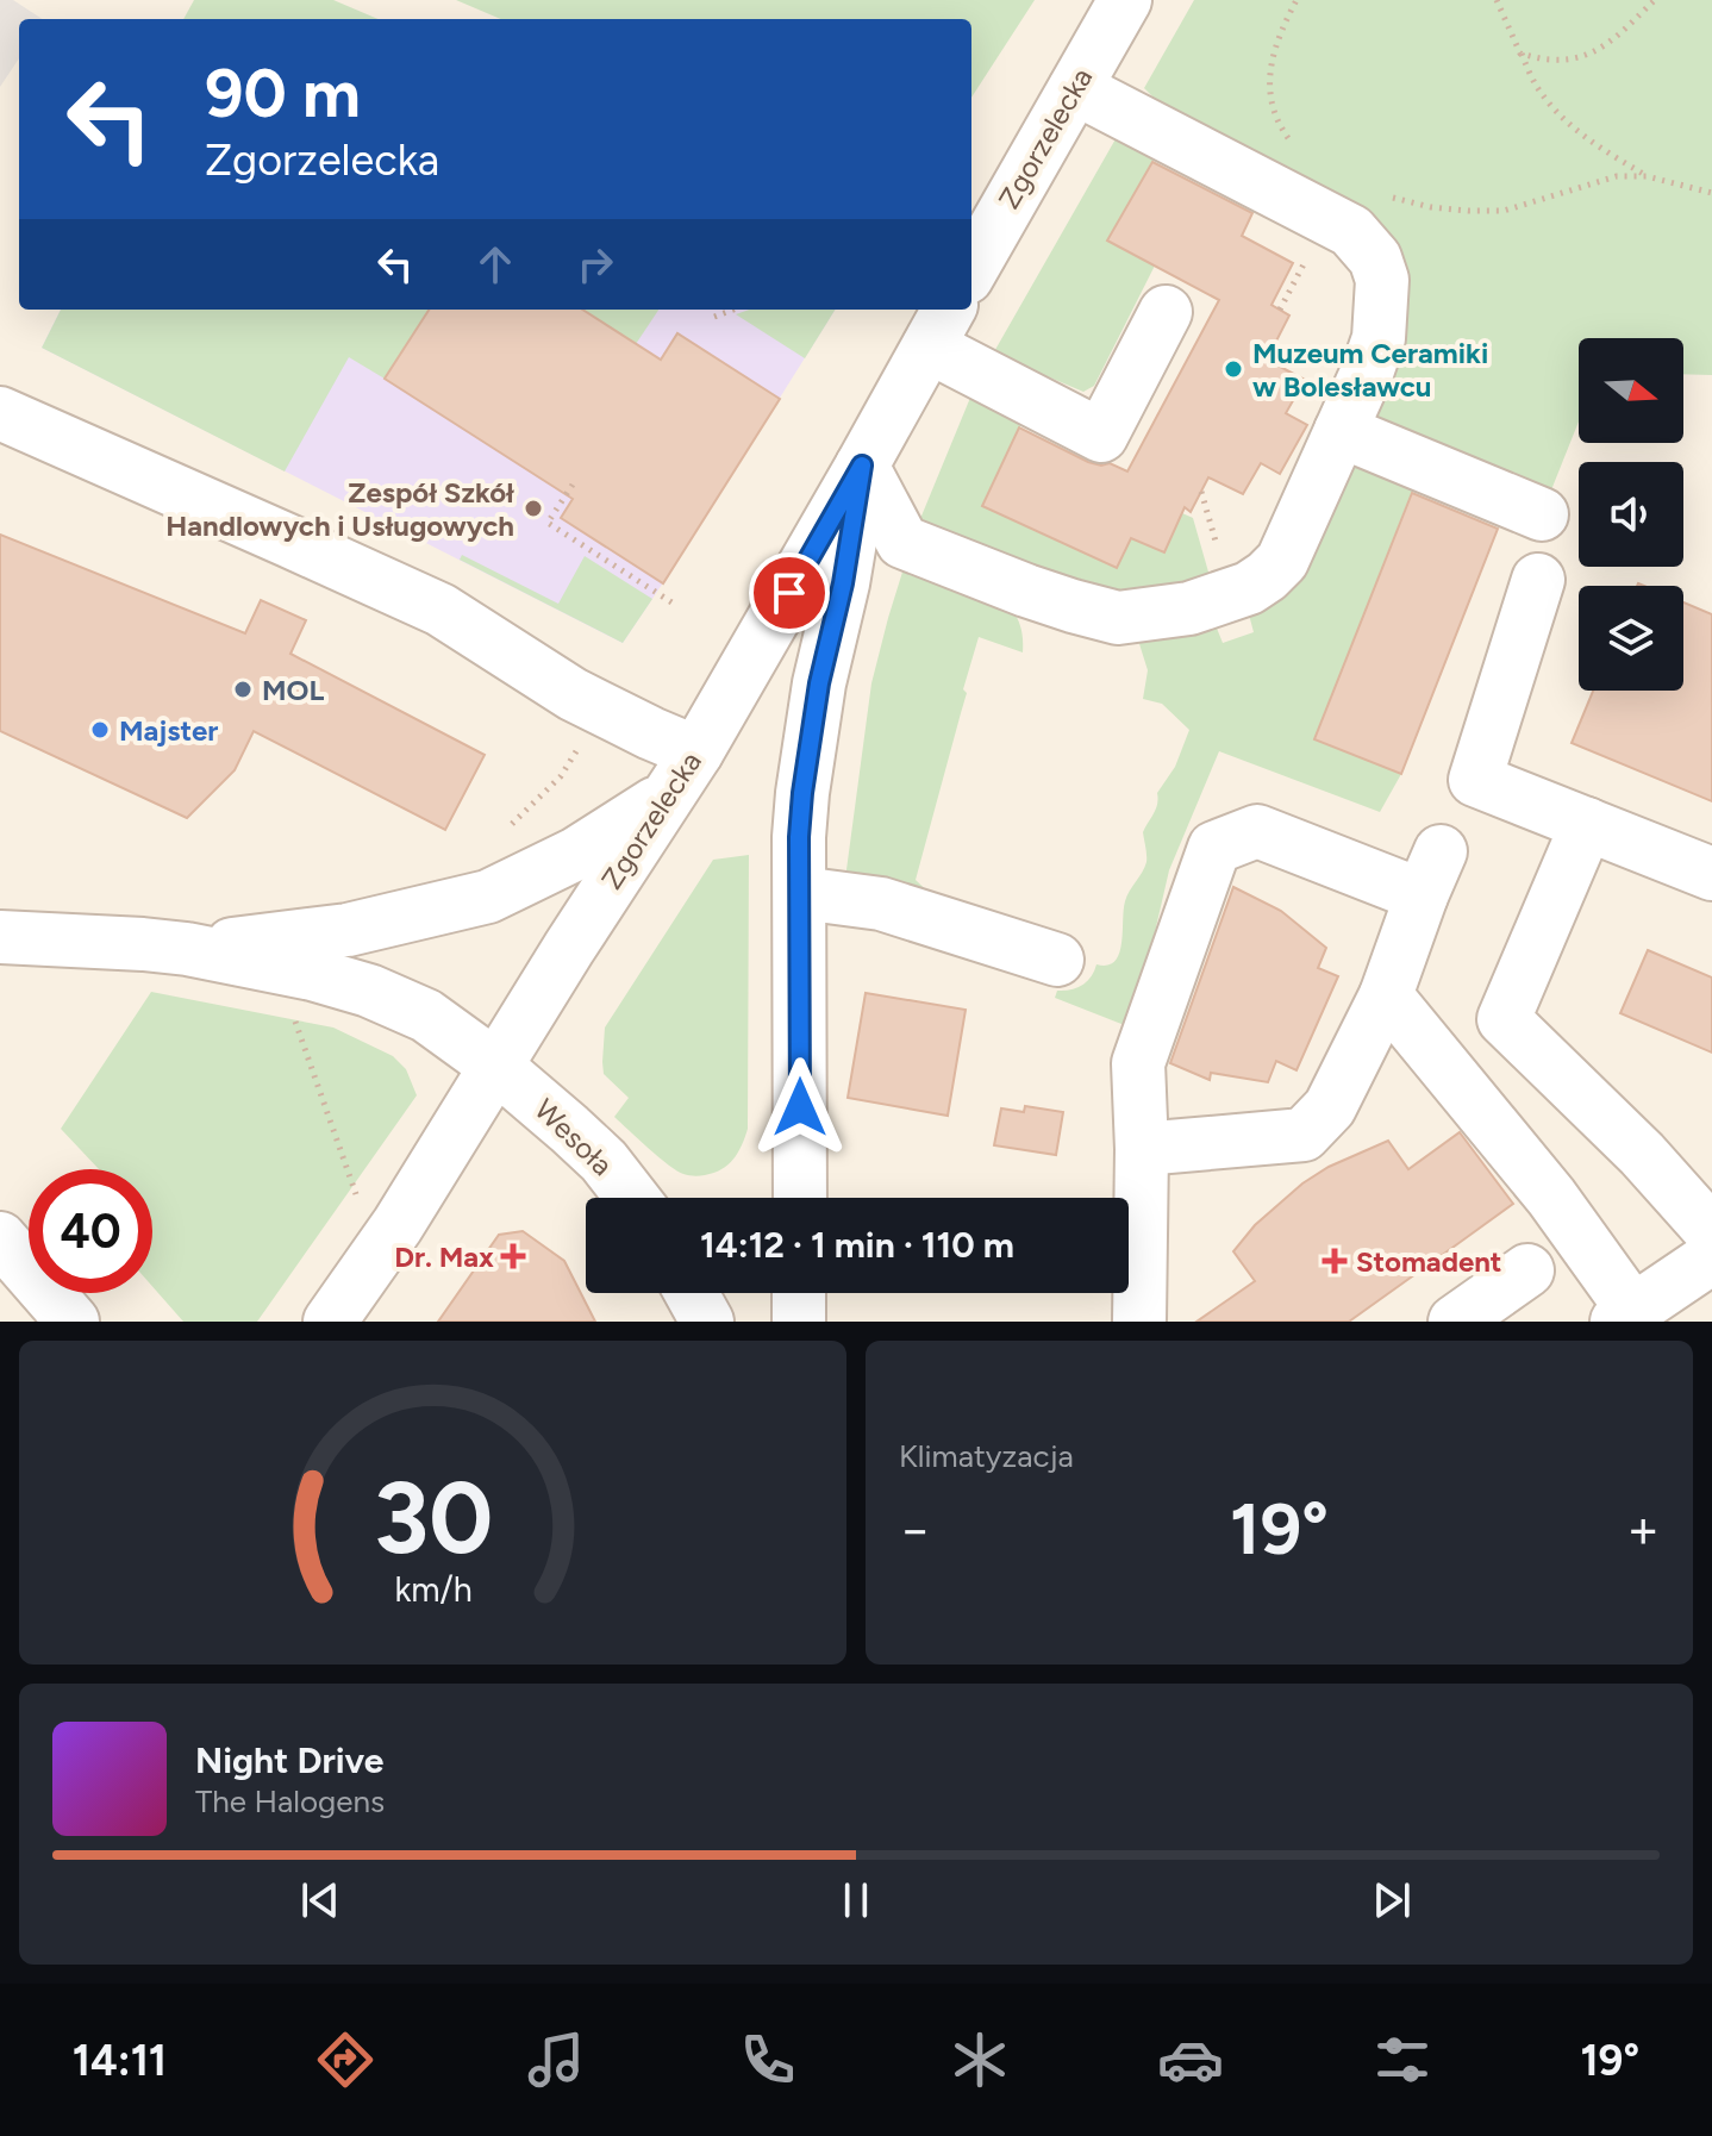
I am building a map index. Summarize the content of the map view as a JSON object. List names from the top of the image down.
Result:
{
  "streets": {
    "street": ["Zgorzelecka", "Wesoła"]
  },
  "crossings": [
    ["Zgorzelecka", "Wesoła"]
  ],
  "places": {
    "other": [
      "Muzeum Ceramiki w Bolesławcu",
      "Zespół Szkół Handlowych i Usługowych",
      "MOL",
      "Majster"
    ],
    "health": ["Dr. Max", "Stomadent"]
  },
  "north": "right",
  "page": {
    "turn": ["90 m", "Zgorzelecka"],
    "limit": "40",
    "trip": "14:12 · 1 min · 110 m",
    "tile": "Klimatyzacja",
    "heat": ["−", "19°", "+"],
    "song": ["Night Drive", "The Halogens"],
    "tabs": ["14:11", "19°"],
    "gauge": ["30", "km/h"]
  }
}
